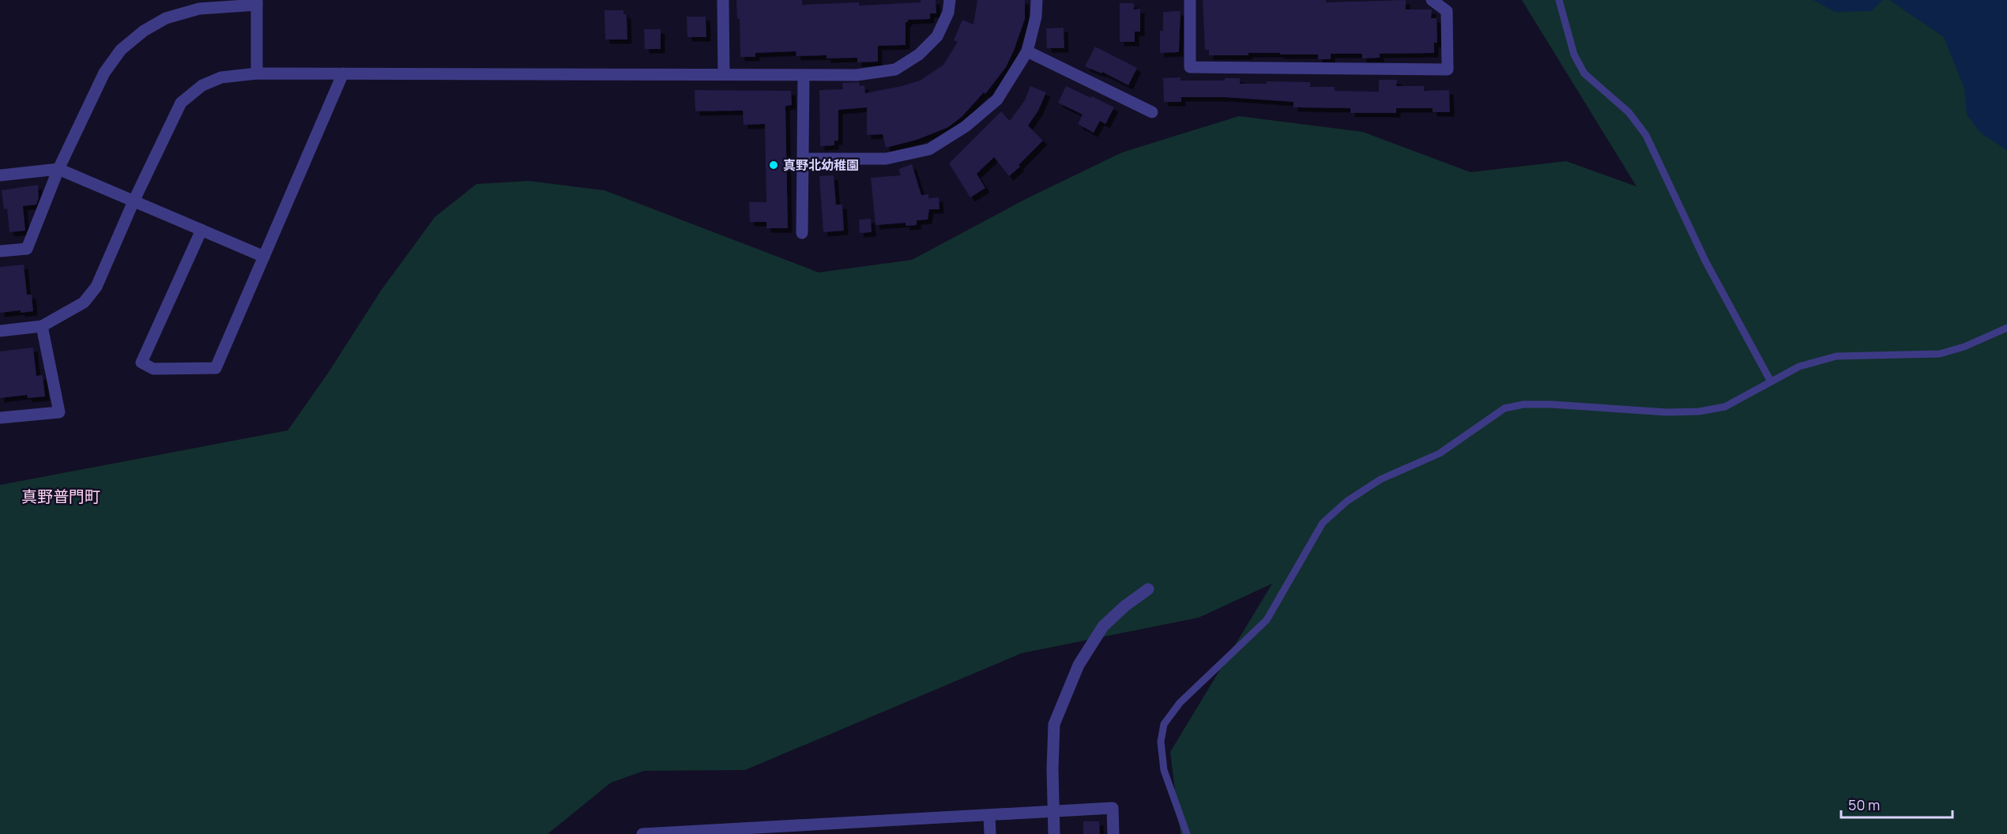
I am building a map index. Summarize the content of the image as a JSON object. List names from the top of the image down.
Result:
{
  "districts": ["真野普門町"],
  "places": ["真野北幼稚園"],
  "scale_bar": "50 m"
}
